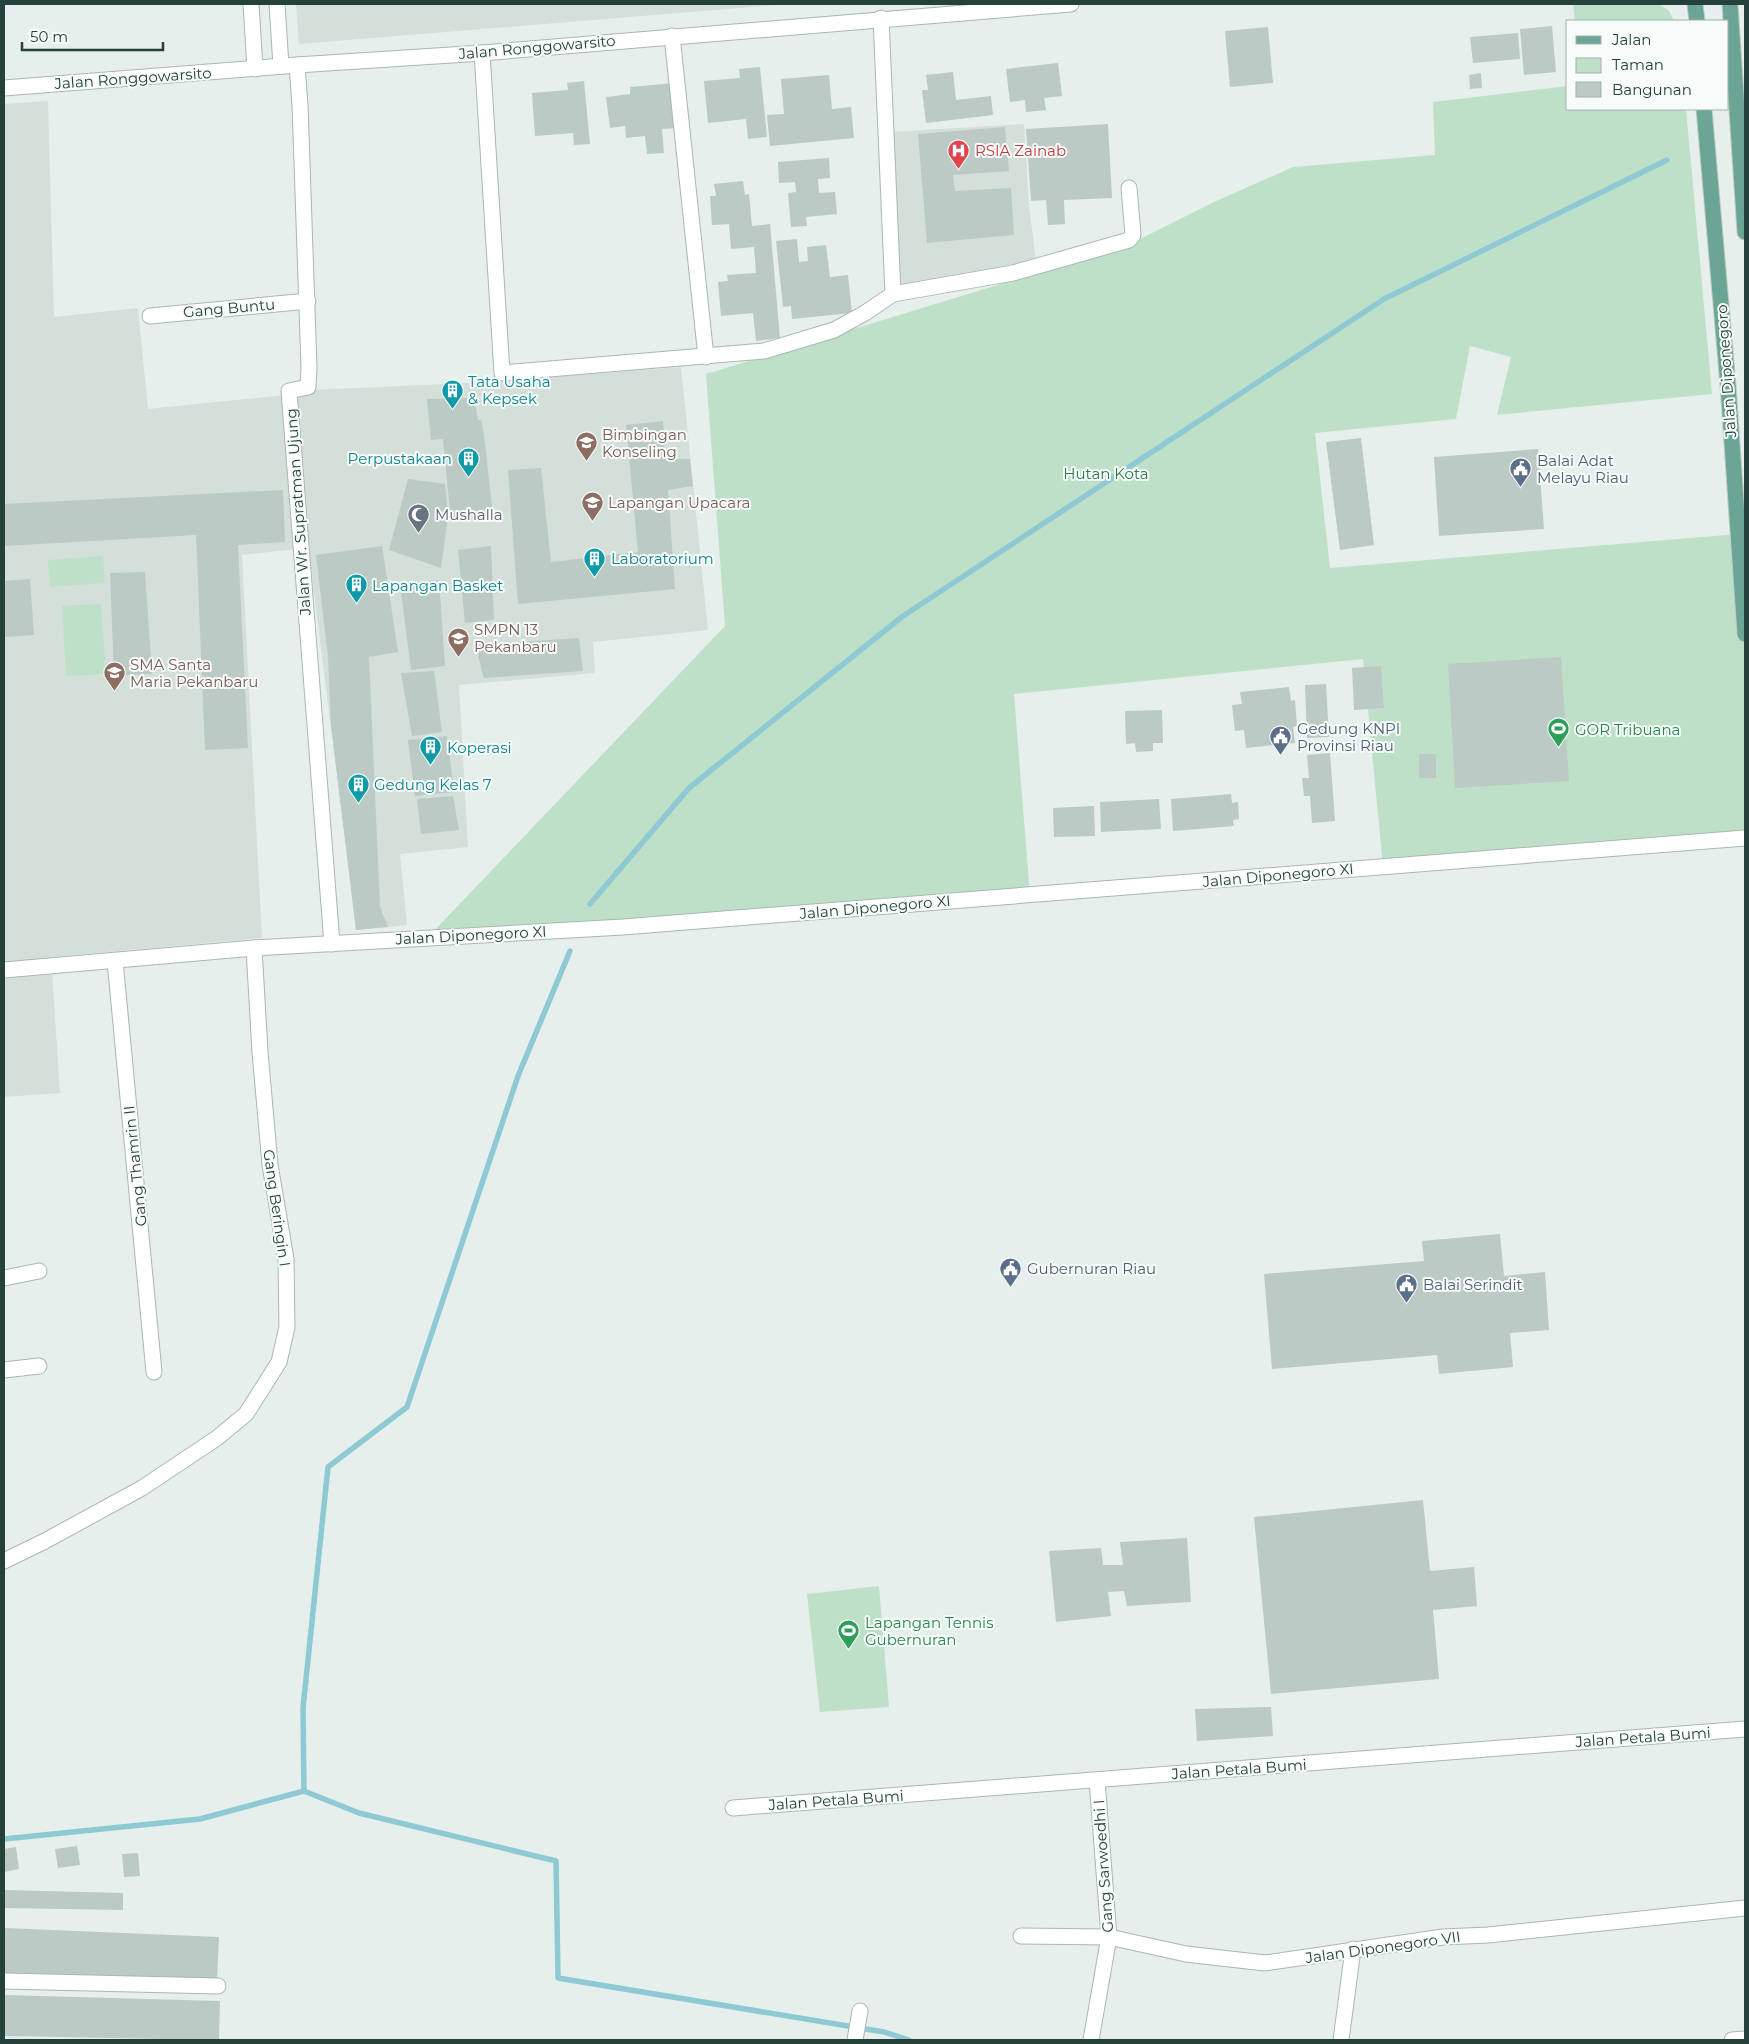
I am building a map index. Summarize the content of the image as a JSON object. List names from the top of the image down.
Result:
{
  "streets": {
    "main road": ["Jalan Diponegoro"],
    "street": [
      "Jalan Ronggowarsito",
      "Gang Buntu",
      "Jalan Wr. Supratman Ujung",
      "Jalan Diponegoro XI",
      "Gang Thamrin II",
      "Gang Beringin I",
      "Jalan Petala Bumi",
      "Gang Sarwoedhi I",
      "Jalan Diponegoro VII"
    ]
  },
  "crossings": [
    ["Jalan Ronggowarsito", "Jalan Wr. Supratman Ujung"],
    ["Gang Buntu", "Jalan Wr. Supratman Ujung"],
    ["Jalan Wr. Supratman Ujung", "Jalan Diponegoro XI"],
    ["Jalan Diponegoro XI", "Gang Thamrin II"],
    ["Jalan Diponegoro XI", "Gang Beringin I"],
    ["Jalan Petala Bumi", "Gang Sarwoedhi I"],
    ["Gang Sarwoedhi I", "Jalan Diponegoro VII"]
  ],
  "parks": ["Hutan Kota"],
  "places": {
    "hospital": ["RSIA Zainab"],
    "building": [
      "Tata Usaha & Kepsek",
      "Perpustakaan",
      "Laboratorium",
      "Lapangan Basket",
      "Koperasi",
      "Gedung Kelas 7"
    ],
    "school or university": [
      "Bimbingan Konseling",
      "Lapangan Upacara",
      "SMPN 13 Pekanbaru",
      "SMA Santa Maria Pekanbaru"
    ],
    "public building": [
      "Balai Adat Melayu Riau",
      "Gedung KNPI Provinsi Riau",
      "Gubernuran Riau",
      "Balai Serindit"
    ],
    "mosque": ["Mushalla"],
    "sports": ["GOR Tribuana", "Lapangan Tennis Gubernuran"]
  },
  "legend": ["Jalan", "Taman", "Bangunan"],
  "scale_bar": "50 m"
}
